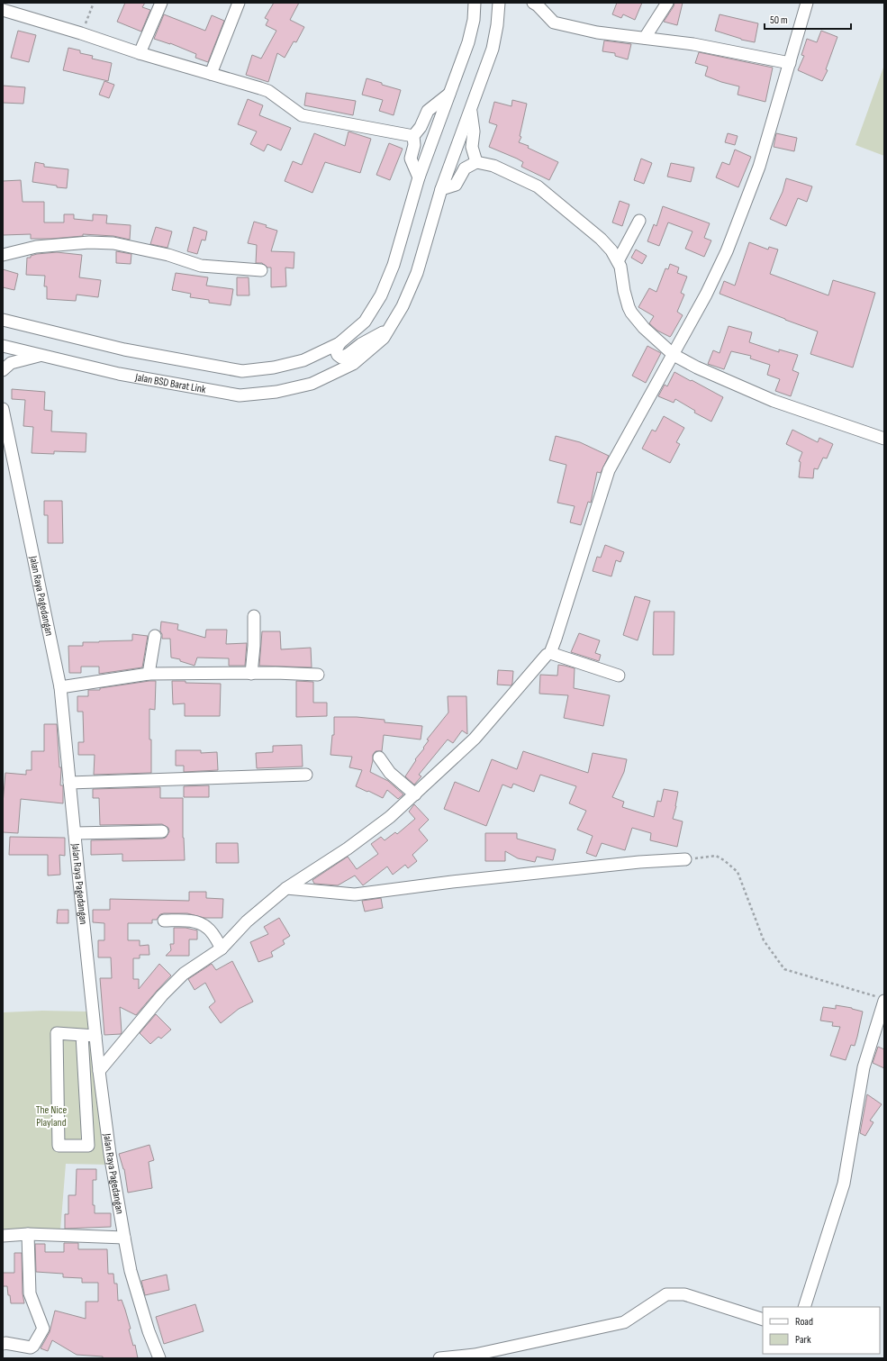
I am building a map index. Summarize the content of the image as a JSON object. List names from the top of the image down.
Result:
{
  "streets": {
    "street": ["Jalan BSD Barat Link", "Jalan Raya Pagedangan"]
  },
  "parks": ["The Nice Playland"],
  "legend": ["Road", "Park"],
  "scale_bar": "50 m"
}
